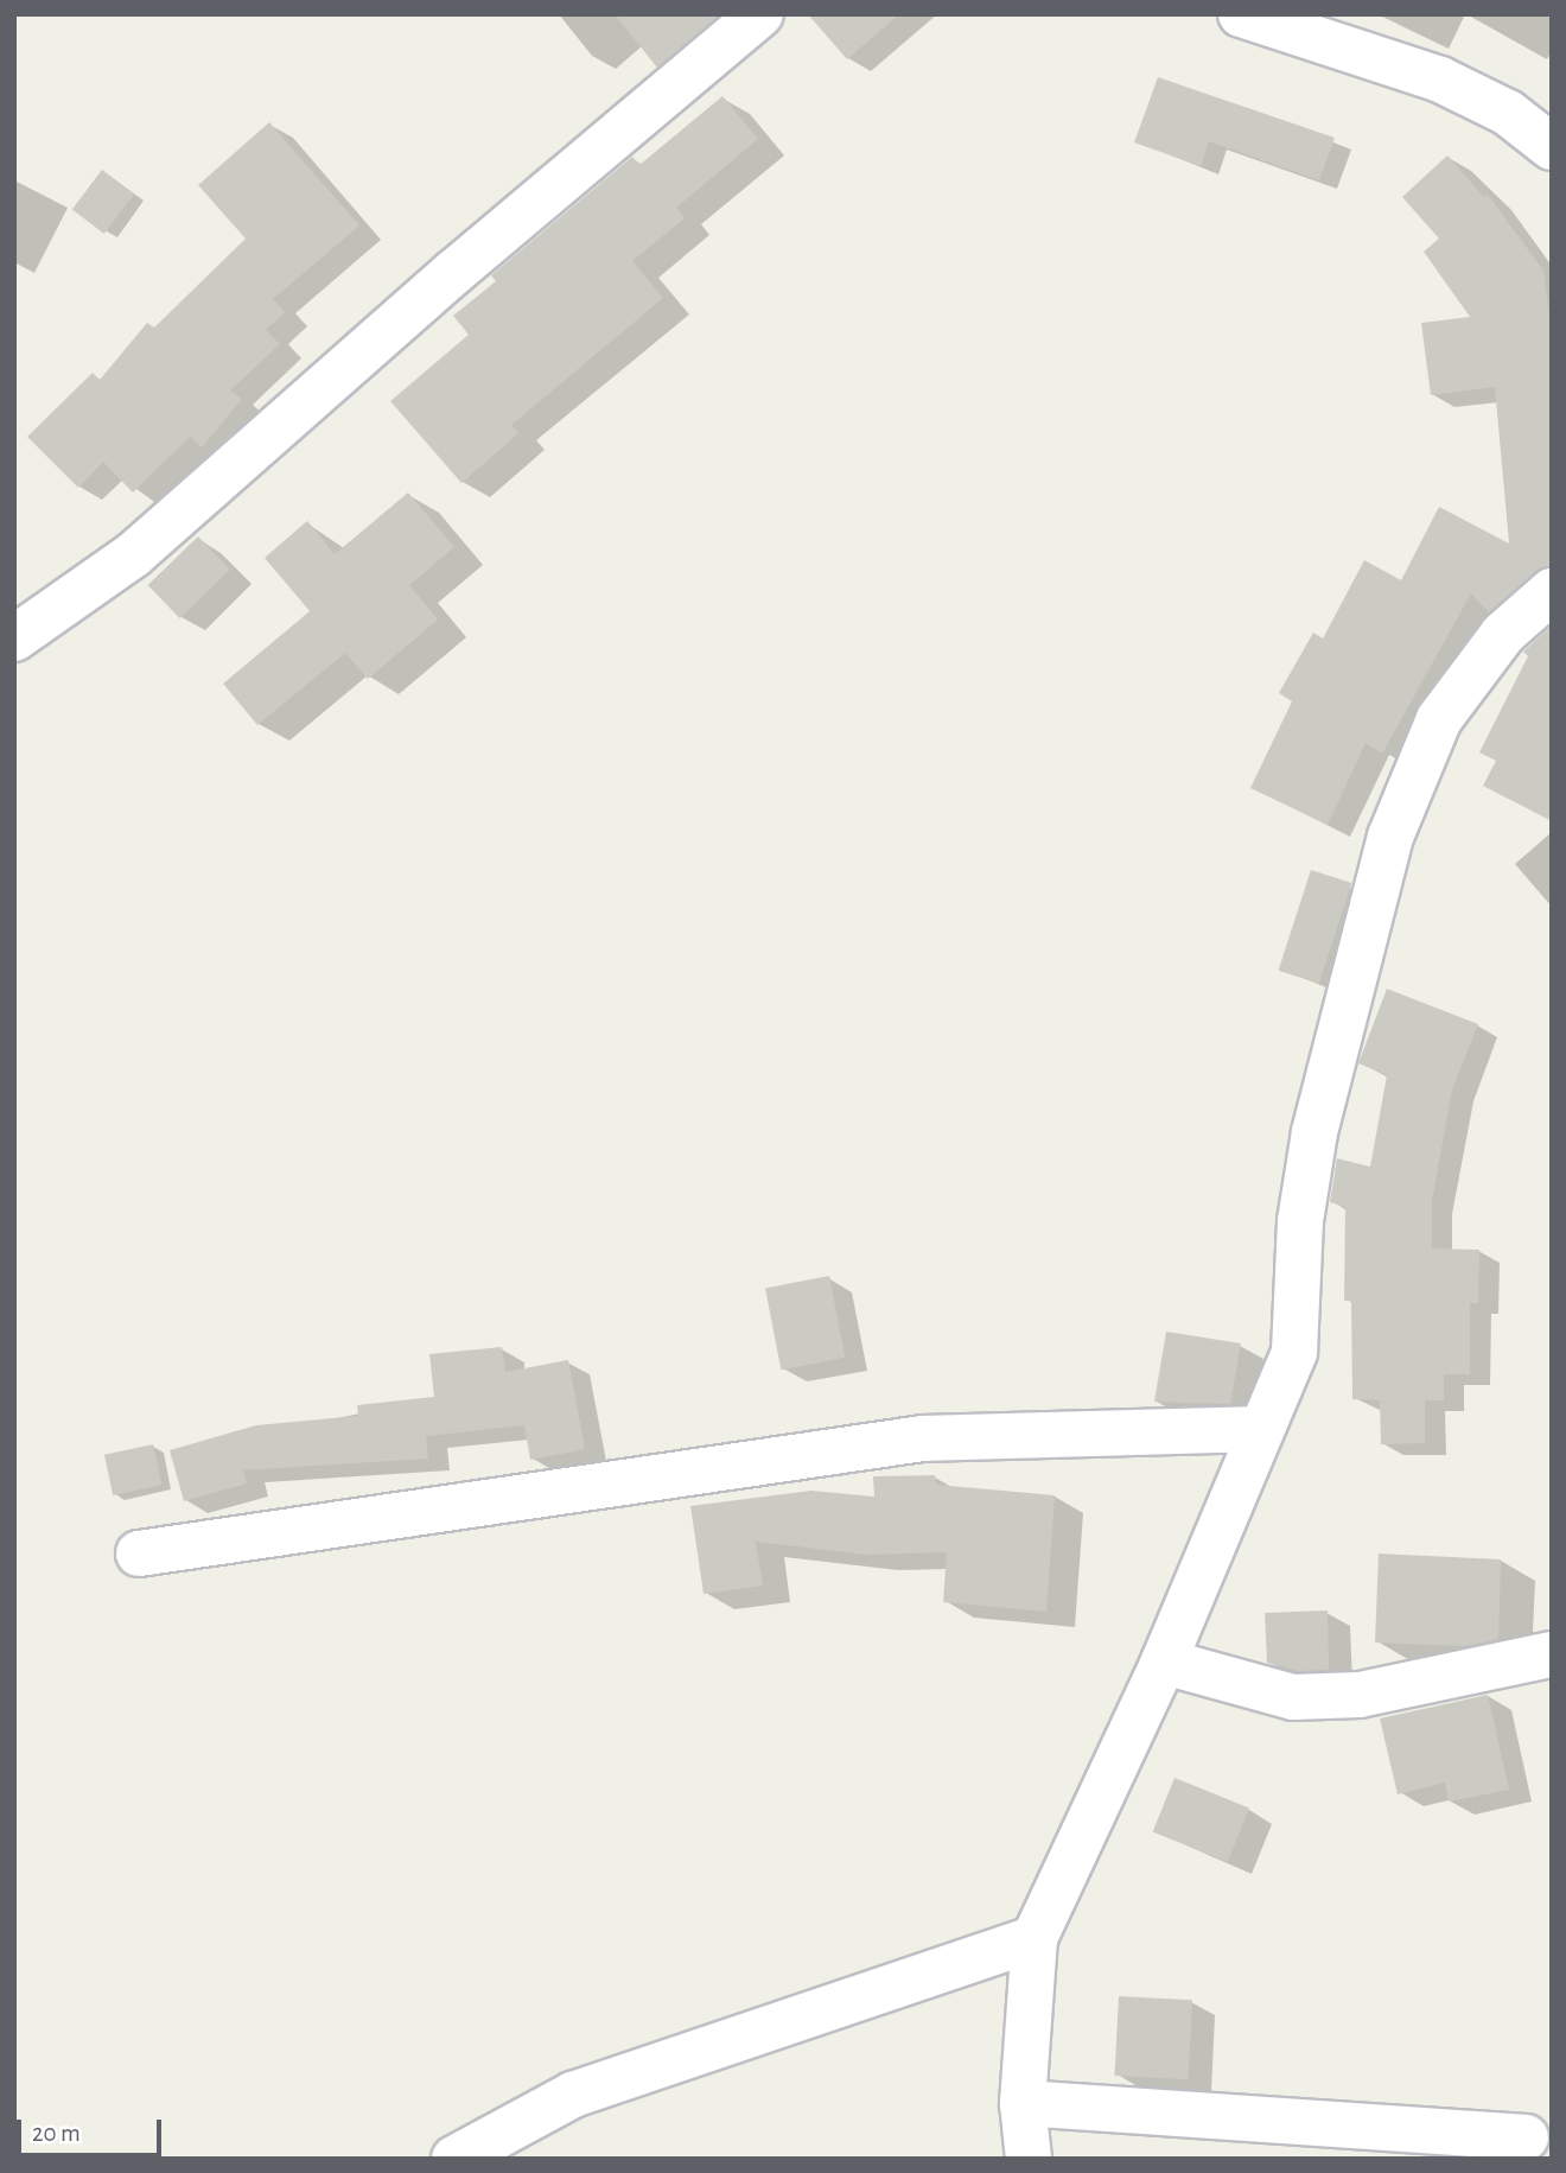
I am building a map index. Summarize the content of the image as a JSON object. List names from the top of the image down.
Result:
{
  "scale_bar": "20 m"
}
